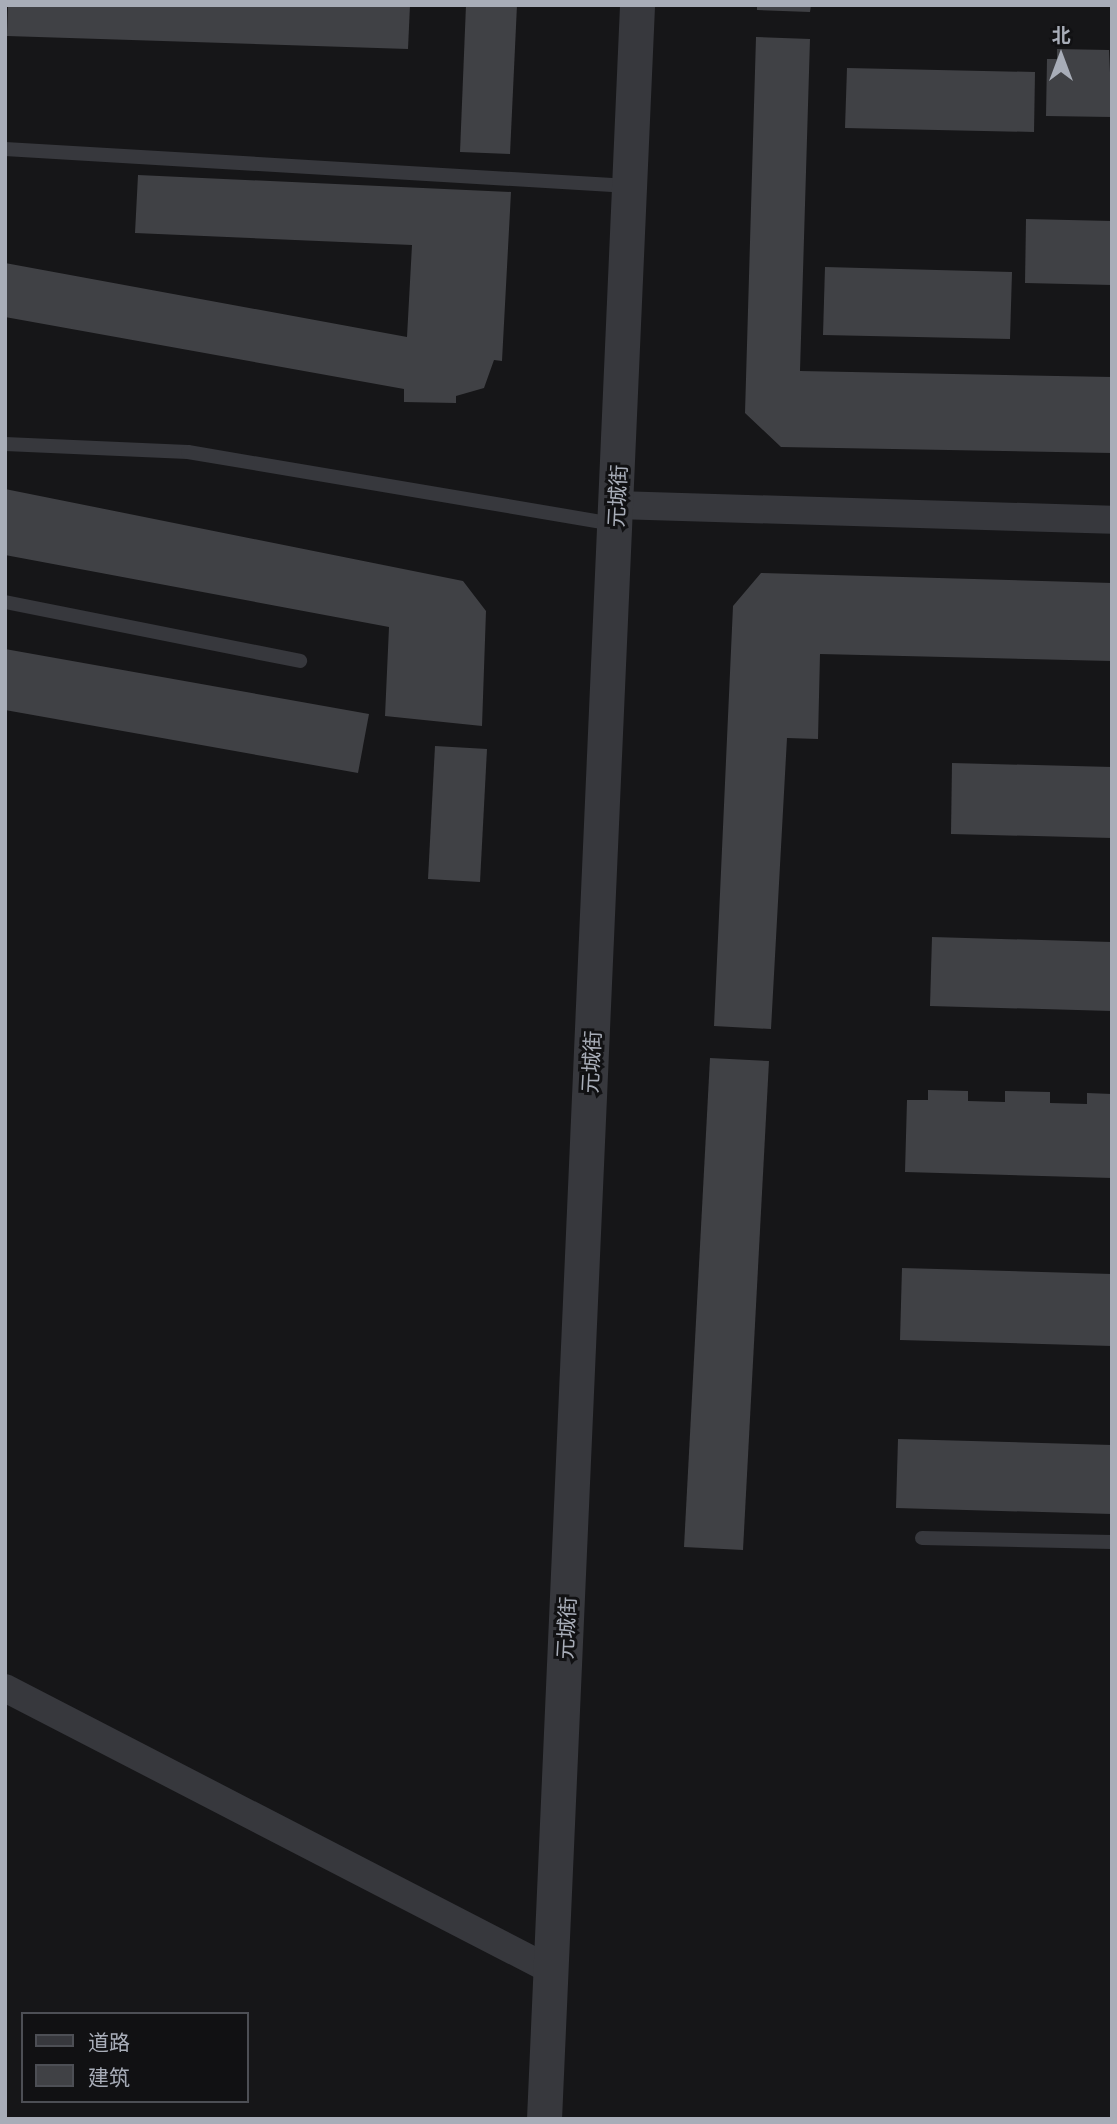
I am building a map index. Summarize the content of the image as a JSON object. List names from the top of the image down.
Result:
{
  "streets": {
    "street": ["元城街"]
  },
  "legend": ["道路", "建筑"],
  "north": "top"
}
